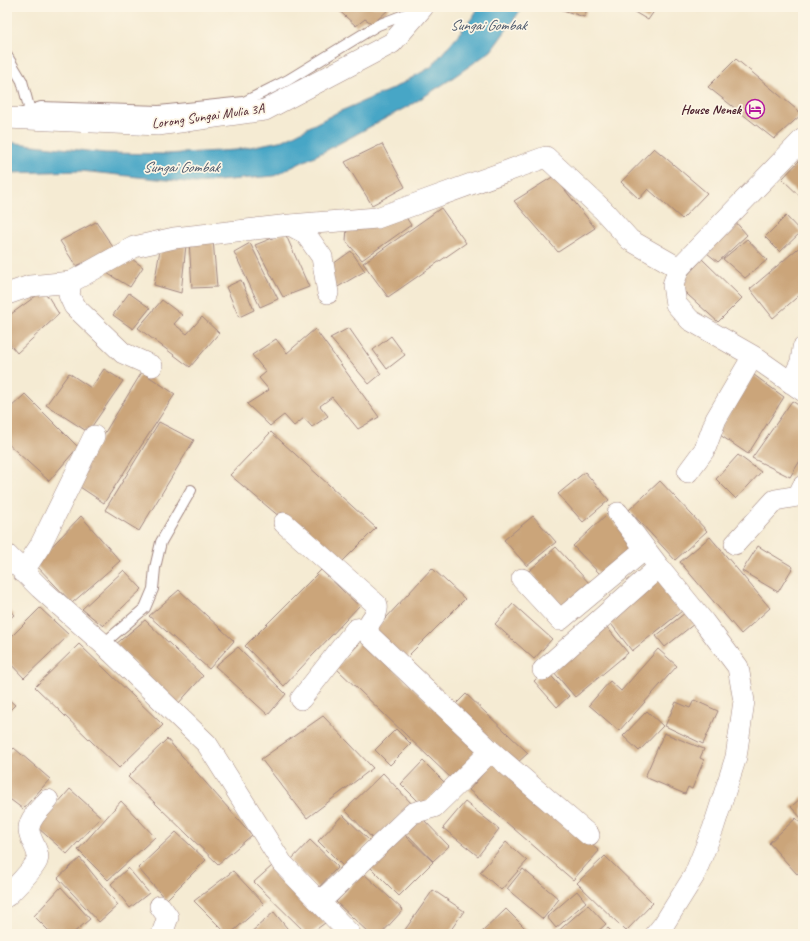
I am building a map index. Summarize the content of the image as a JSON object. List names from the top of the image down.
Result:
{
  "streets": {
    "street": ["Lorong Sungai Mulia 3A"]
  },
  "water": ["Sungai Gombak"],
  "places": {
    "hotel": ["House Nenek"]
  }
}
